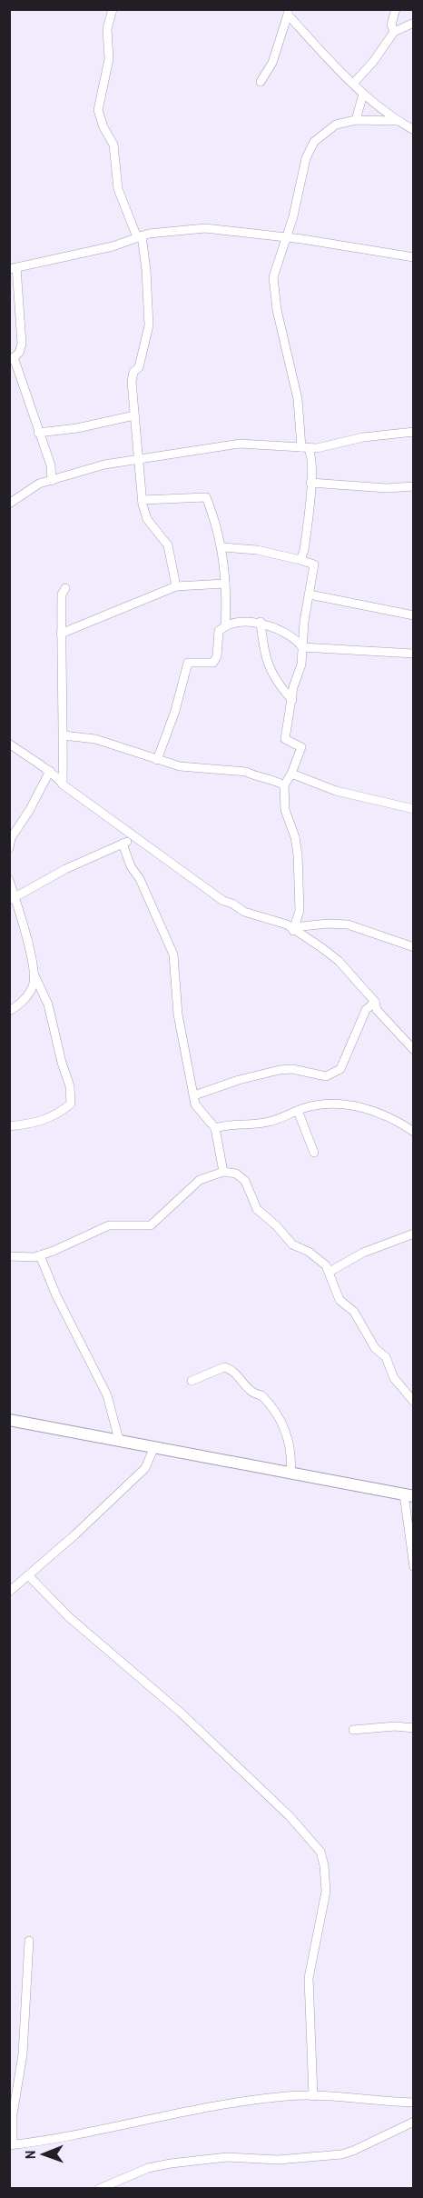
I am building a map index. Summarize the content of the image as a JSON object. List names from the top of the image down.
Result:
{
  "north": "left"
}
